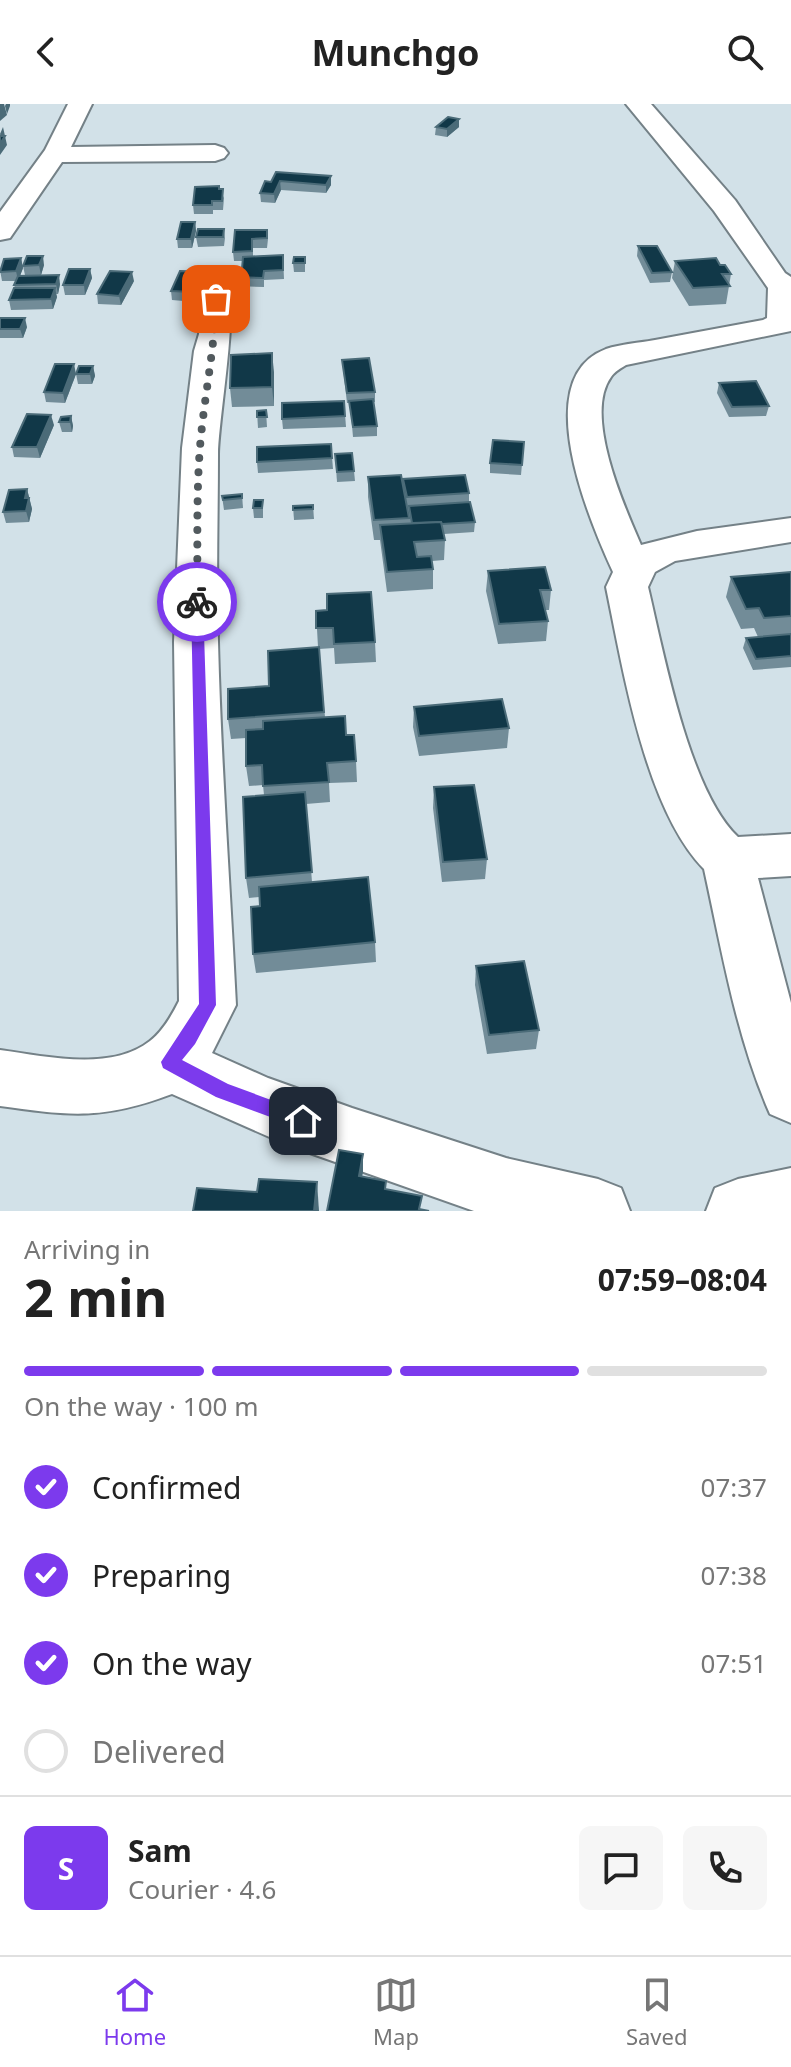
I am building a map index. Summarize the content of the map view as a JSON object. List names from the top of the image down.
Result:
{
  "page": {
    "header": "Munchgo",
    "heading": ["2 min", "Arriving in", "07:59–08:04"],
    "panel": ["Sam", "Courier · 4.6"],
    "bar": "On the way · 100 m",
    "list": [
      ["Confirmed", "07:37"],
      ["Preparing", "07:38"],
      ["On the way", "07:51"],
      "Delivered"
    ],
    "round": "S",
    "tabs": ["Home", "Map", "Saved"]
  }
}
